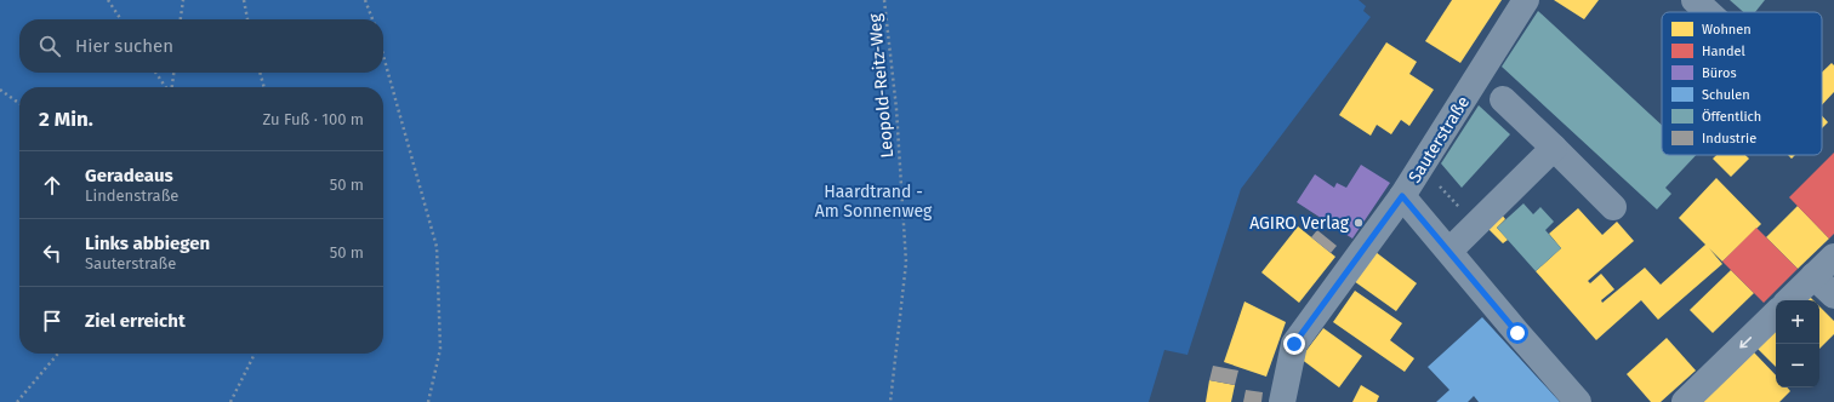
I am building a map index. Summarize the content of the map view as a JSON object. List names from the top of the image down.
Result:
{
  "streets": {
    "street": ["Sauterstraße"],
    "path": ["Leopold-Reitz-Weg"]
  },
  "parks": ["Haardtrand - Am Sonnenweg"],
  "places": ["AGIRO Verlag"],
  "legend": [
    "Wohnen",
    "Handel",
    "Büros",
    "Schulen",
    "Öffentlich",
    "Industrie"
  ],
  "page": {
    "search": "Hier suchen",
    "heading": ["2 Min.", "Zu Fuß · 100 m"],
    "list": [
      ["Geradeaus", "Lindenstraße", "50 m"],
      ["Links abbiegen", "Sauterstraße", "50 m"],
      "Ziel erreicht"
    ],
    "map_buttons": ["+", "−"]
  }
}
